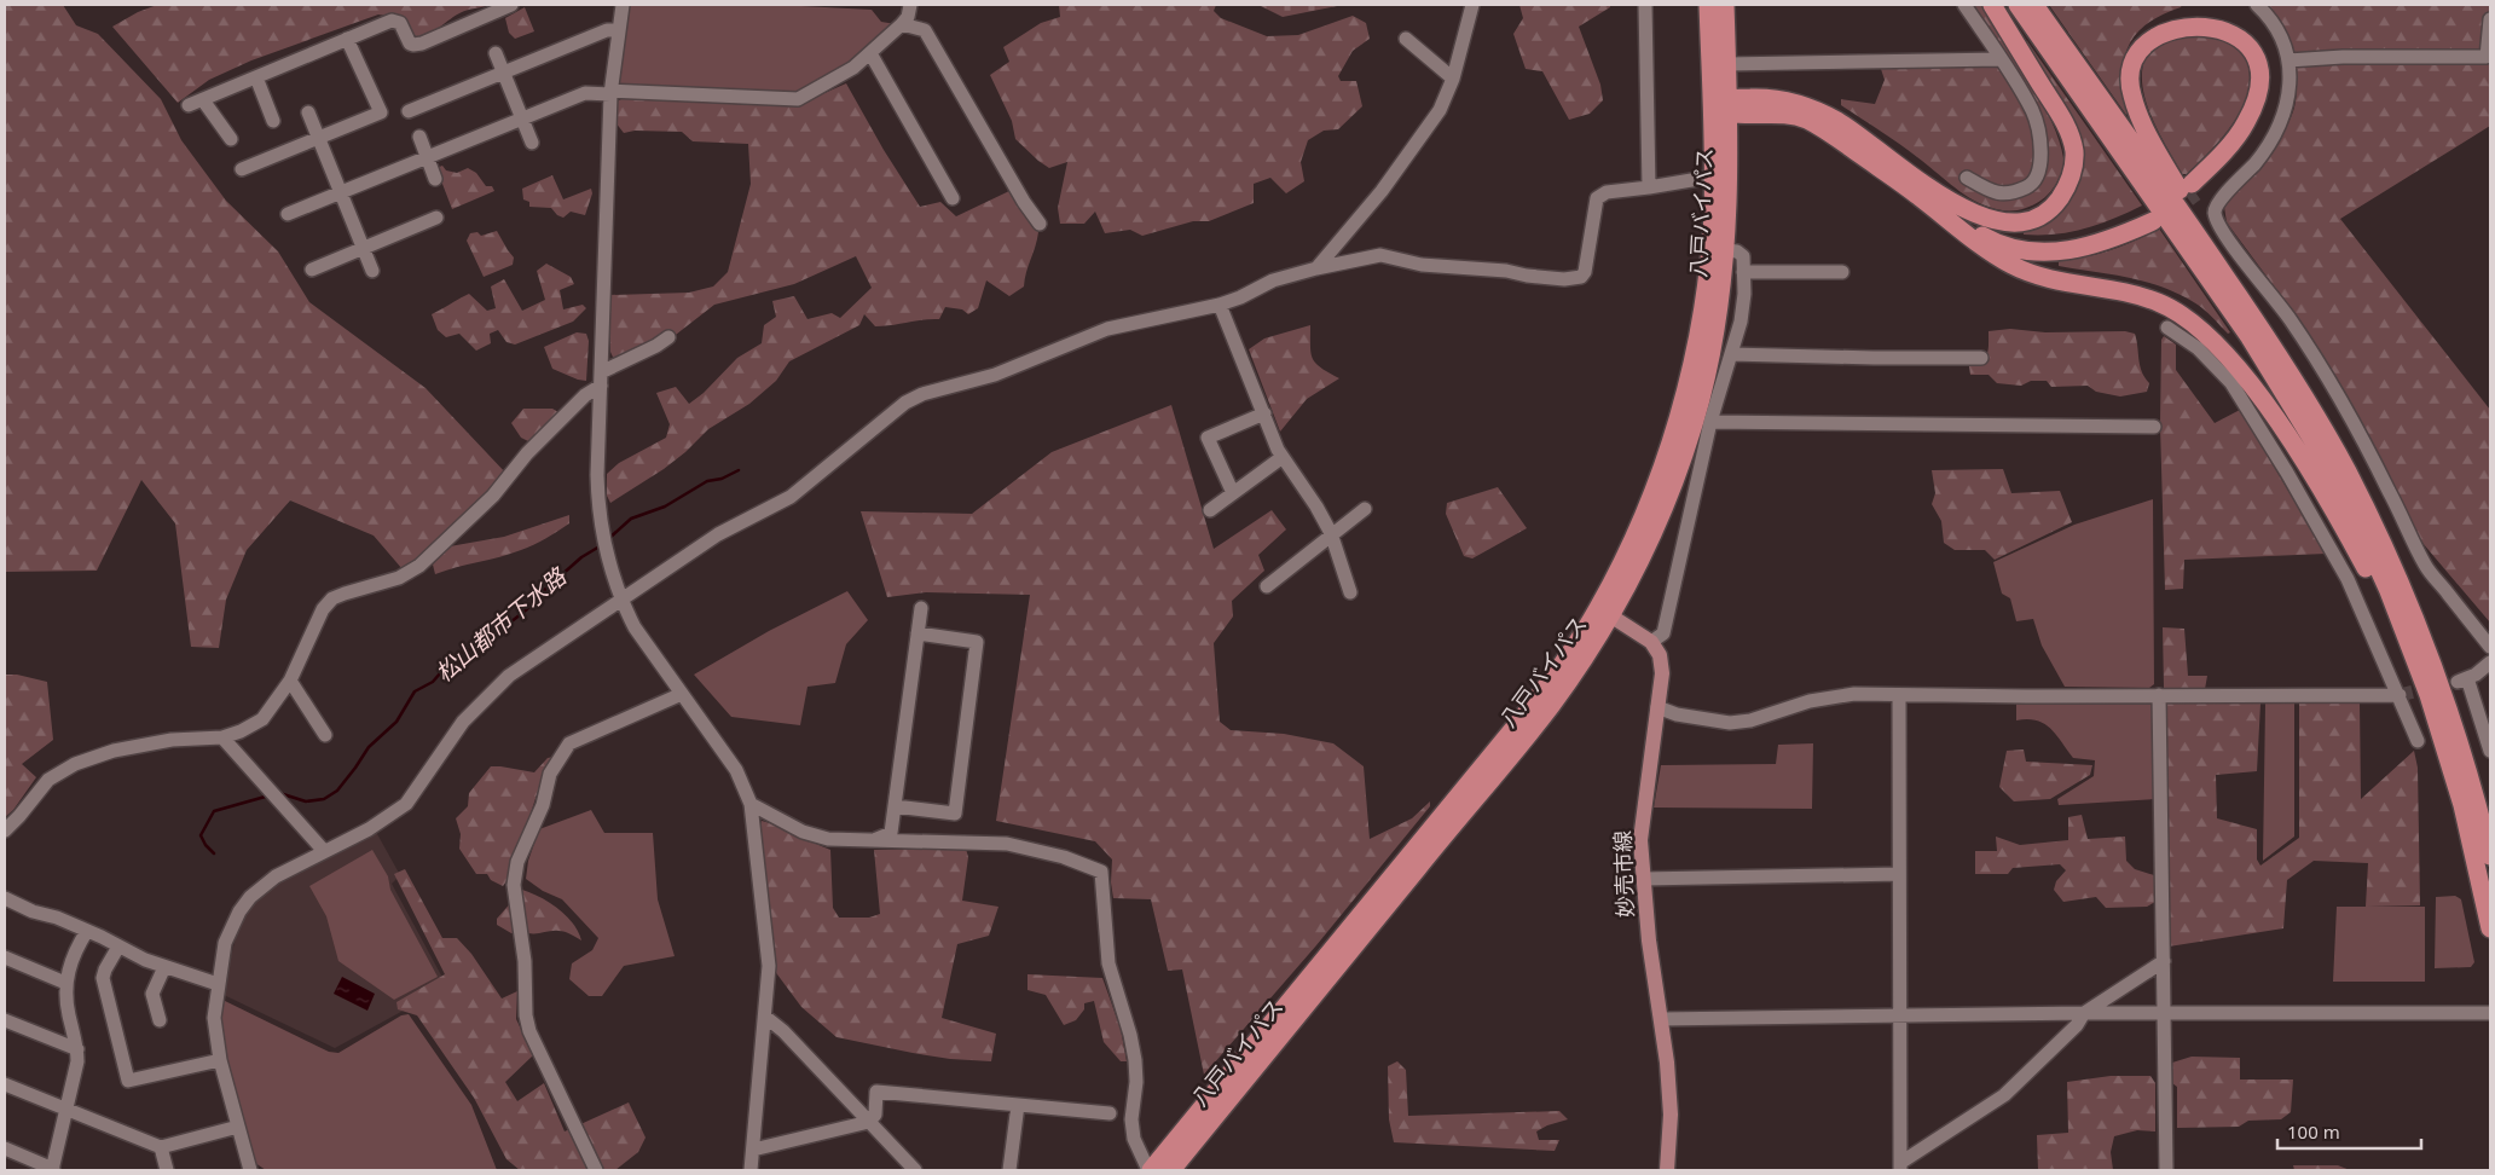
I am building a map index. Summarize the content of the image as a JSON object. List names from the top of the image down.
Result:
{
  "streets": {
    "highway": ["八戸バイパス"],
    "main road": ["妙売市線"]
  },
  "water": ["松山都市下水路"],
  "scale_bar": "100 m"
}
